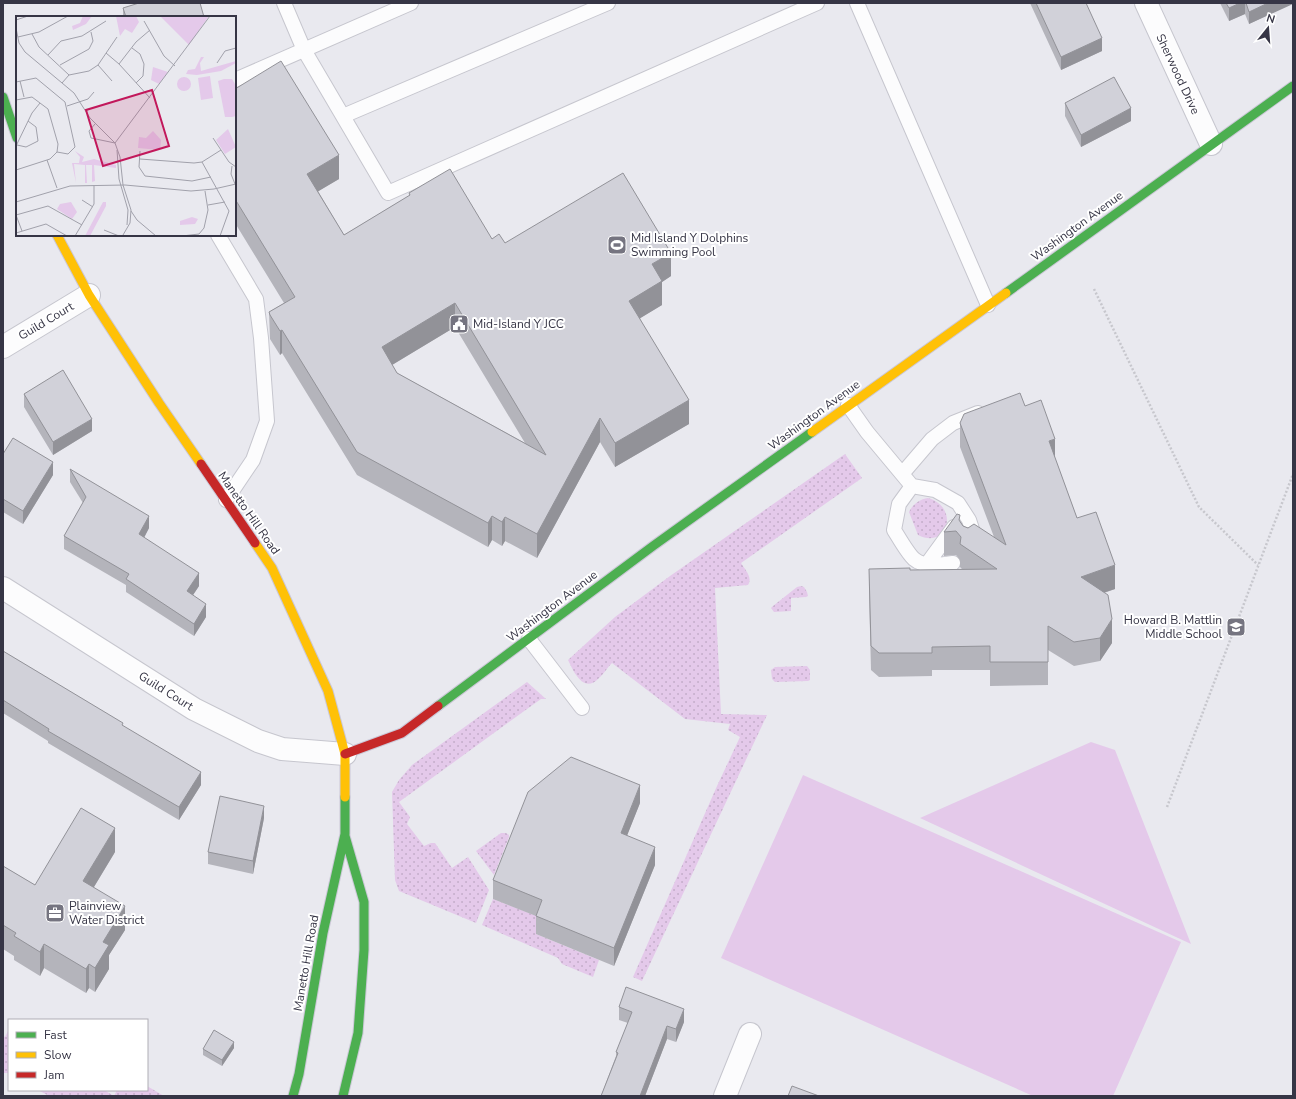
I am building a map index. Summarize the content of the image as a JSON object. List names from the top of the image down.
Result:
{
  "streets": {
    "main road": ["Washington Avenue", "Manetto Hill Road"],
    "street": ["Sherwood Drive", "Guild Court"]
  },
  "crossings": [
    ["Sherwood Drive", "Washington Avenue"],
    ["Washington Avenue", "Guild Court"],
    ["Washington Avenue", "Manetto Hill Road"],
    ["Guild Court", "Manetto Hill Road"]
  ],
  "places": {
    "sports": ["Mid Island Y Dolphins Swimming Pool"],
    "public building": ["Mid-Island Y JCC"],
    "school or university": ["Howard B. Mattlin Middle School"],
    "office": ["Plainview Water District"]
  },
  "legend": ["Fast", "Slow", "Jam"],
  "north": "top"
}
